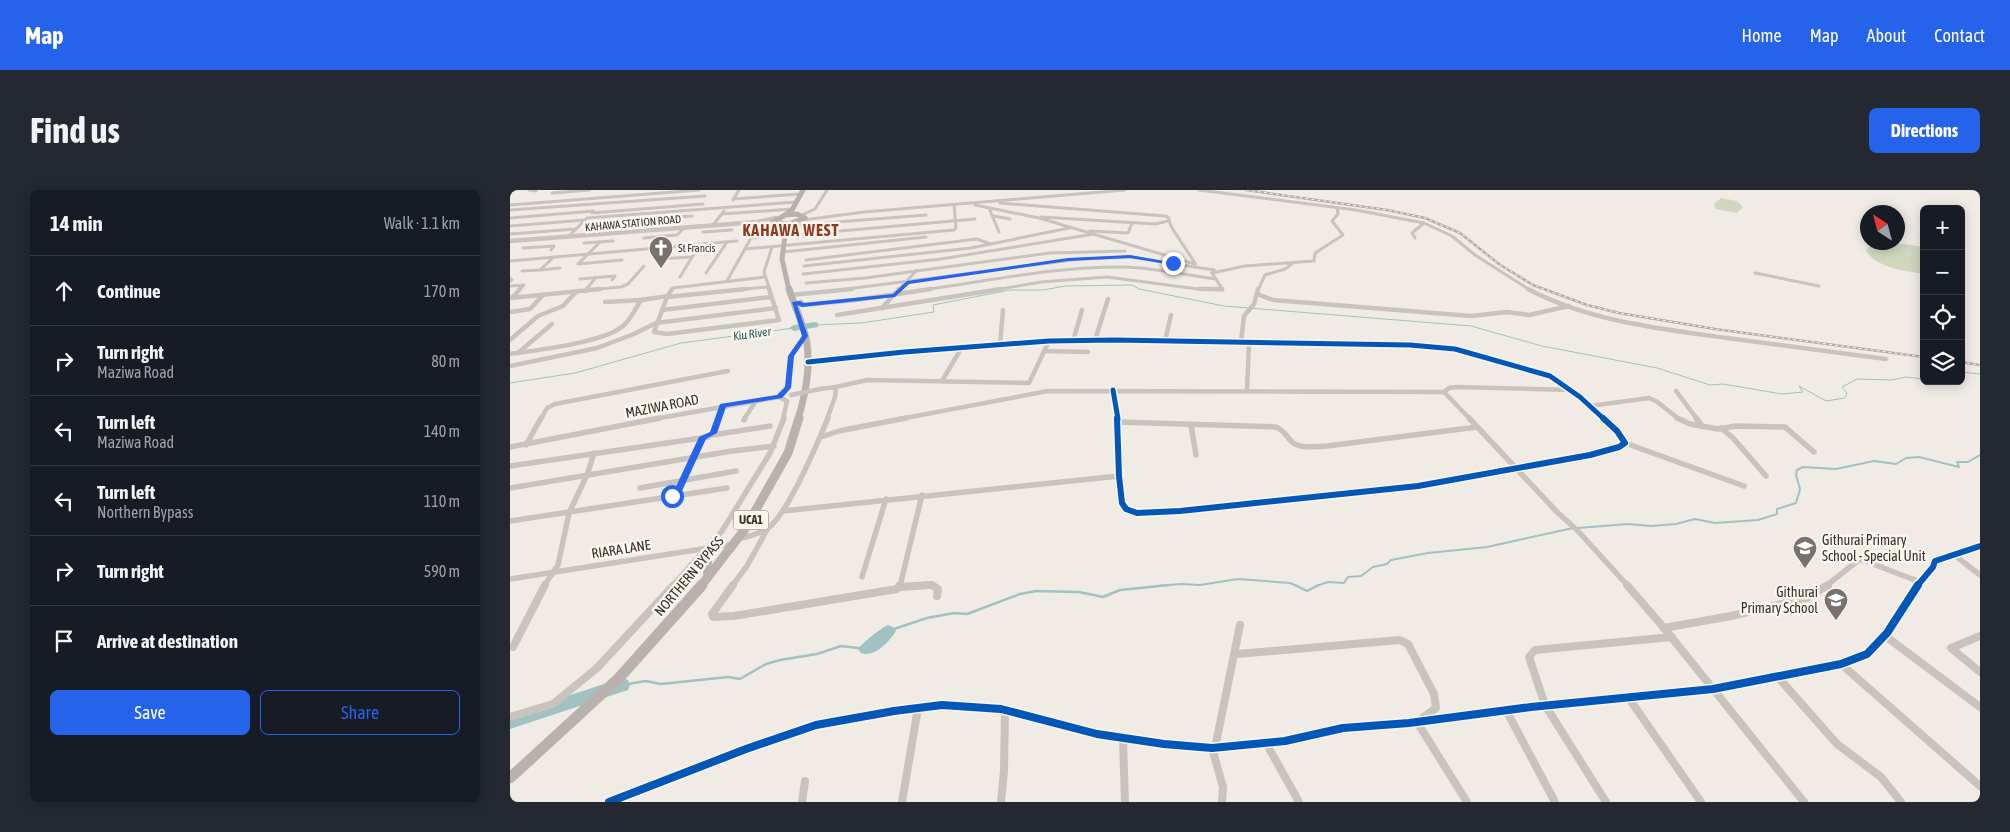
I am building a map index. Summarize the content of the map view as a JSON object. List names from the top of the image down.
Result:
{
  "streets": {
    "main road": ["UCA1", "NORTHERN BYPASS"],
    "street": ["KAHAWA STATION ROAD", "MAZIWA ROAD", "RIARA LANE"]
  },
  "crossings": [
    ["RIARA LANE", "NORTHERN BYPASS"]
  ],
  "districts": ["KAHAWA WEST"],
  "water": ["Kiu River"],
  "places": {
    "church": ["St Francis"],
    "school or university": ["Githurai Primary School - Special Unit", "Githurai Primary School"]
  },
  "north": "top left",
  "page": {
    "header": "Map",
    "nav": [
      "Home",
      "Map",
      "About",
      "Contact"
    ],
    "buttons": [
      "Directions",
      ["Save", "Share"]
    ],
    "title": "Find us",
    "heading": ["14 min", "Walk · 1.1 km"],
    "map_buttons": ["+", "−"],
    "list": [
      ["Continue", "170 m"],
      ["Turn right", "Maziwa Road", "80 m"],
      ["Turn left", "Maziwa Road", "140 m"],
      ["Turn left", "Northern Bypass", "110 m"],
      ["Turn right", "590 m"],
      "Arrive at destination"
    ]
  }
}
